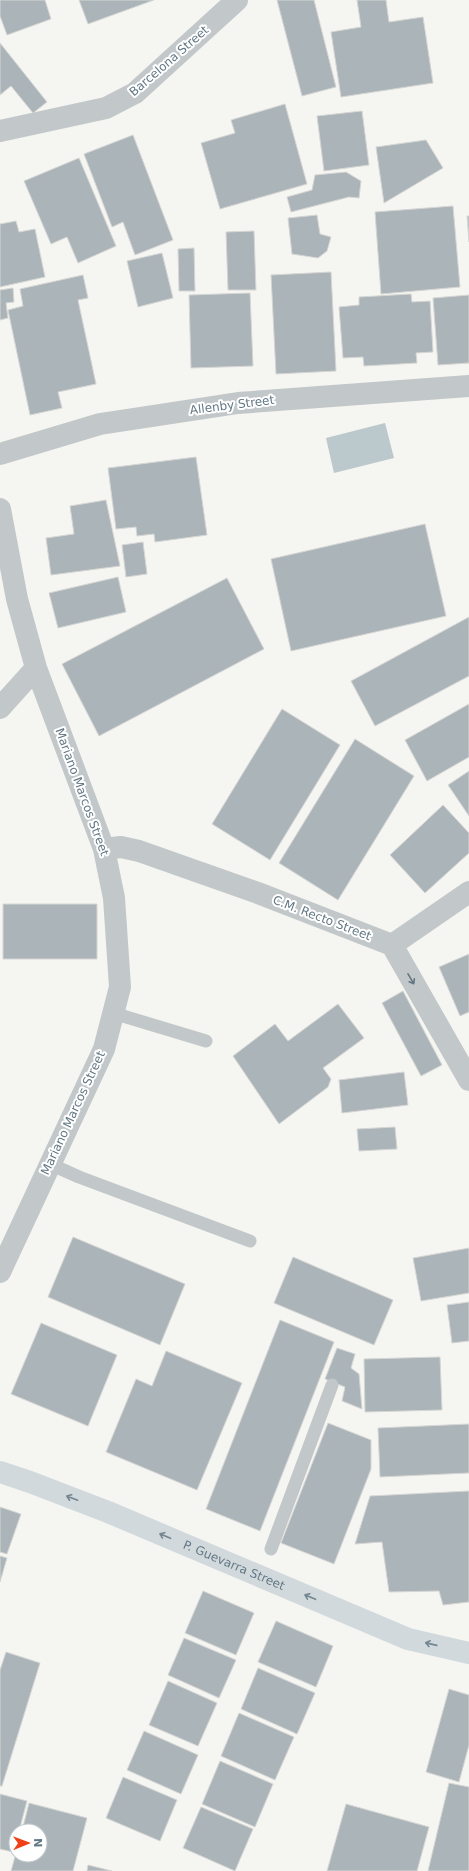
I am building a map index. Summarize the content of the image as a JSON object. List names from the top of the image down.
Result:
{
  "streets": {
    "main road": ["P. Guevarra Street"],
    "street": [
      "Barcelona Street",
      "Allenby Street",
      "Mariano Marcos Street",
      "C.M. Recto Street"
    ]
  },
  "crossings": [
    ["Mariano Marcos Street", "C.M. Recto Street"]
  ],
  "one_way": ["P. Guevarra Street"],
  "north": "right"
}
